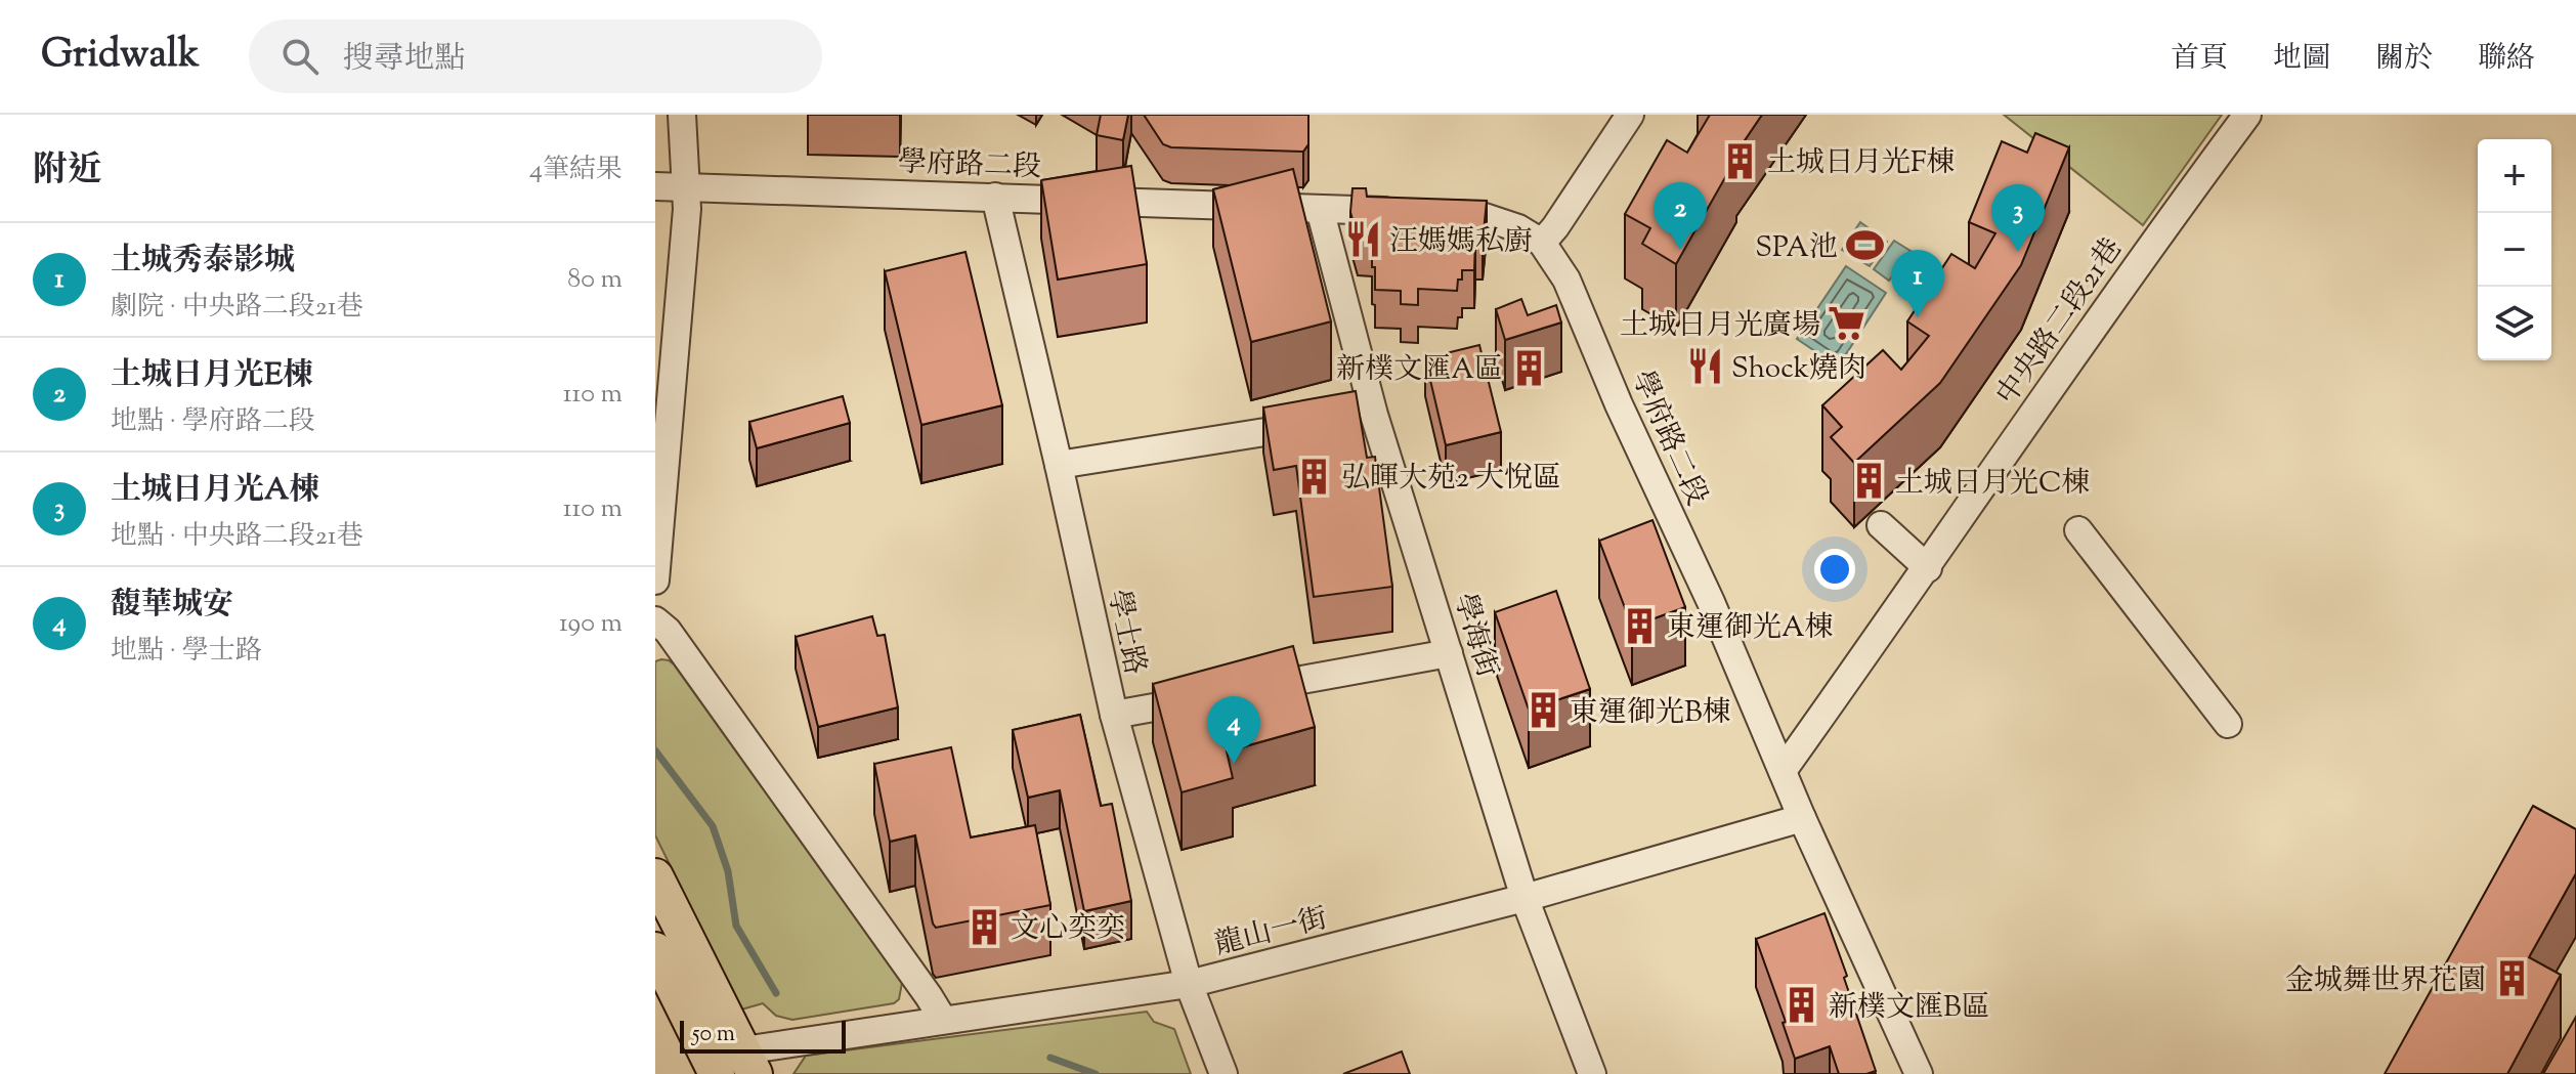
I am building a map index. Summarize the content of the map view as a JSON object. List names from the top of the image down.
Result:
{
  "streets": {
    "street": [
      "學府路二段",
      "中央路二段21巷",
      "學士路",
      "學海街",
      "龍山一街"
    ]
  },
  "crossings": [
    ["學府路二段", "中央路二段21巷"],
    ["學府路二段", "學士路"],
    ["學府路二段", "學海街"],
    ["學府路二段", "龍山一街"],
    ["學士路", "龍山一街"],
    ["學海街", "龍山一街"]
  ],
  "places": {
    "building": [
      "土城日月光F棟",
      "新樸文匯A區",
      "弘暉大苑2 大悅區",
      "土城日月光C棟",
      "東運御光A棟",
      "東運御光B棟",
      "文心奕奕",
      "金城舞世界花園",
      "新樸文匯B區"
    ],
    "restaurant": ["汪媽媽私廚", "Shock燒肉"],
    "sports": ["SPA池"],
    "supermarket": ["土城日月光廣場"]
  },
  "scale_bar": "50 m",
  "page": {
    "header": "Gridwalk",
    "search": "搜尋地點",
    "nav": [
      "首頁",
      "地圖",
      "關於",
      "聯絡"
    ],
    "heading": ["附近", "4筆結果"],
    "map_buttons": ["+", "−"],
    "pins": [
      "2",
      "3",
      "1",
      "4"
    ],
    "list": [
      {
        "mark": "1",
        "name": "土城秀泰影城",
        "note": "劇院 · 中央路二段21巷",
        "value": "80 m"
      },
      {
        "mark": "2",
        "name": "土城日月光E棟",
        "note": "地點 · 學府路二段",
        "value": "110 m"
      },
      {
        "mark": "3",
        "name": "土城日月光A棟",
        "note": "地點 · 中央路二段21巷",
        "value": "110 m"
      },
      {
        "mark": "4",
        "name": "馥華城安",
        "note": "地點 · 學士路",
        "value": "190 m"
      }
    ],
    "scale": "50 m"
  }
}
